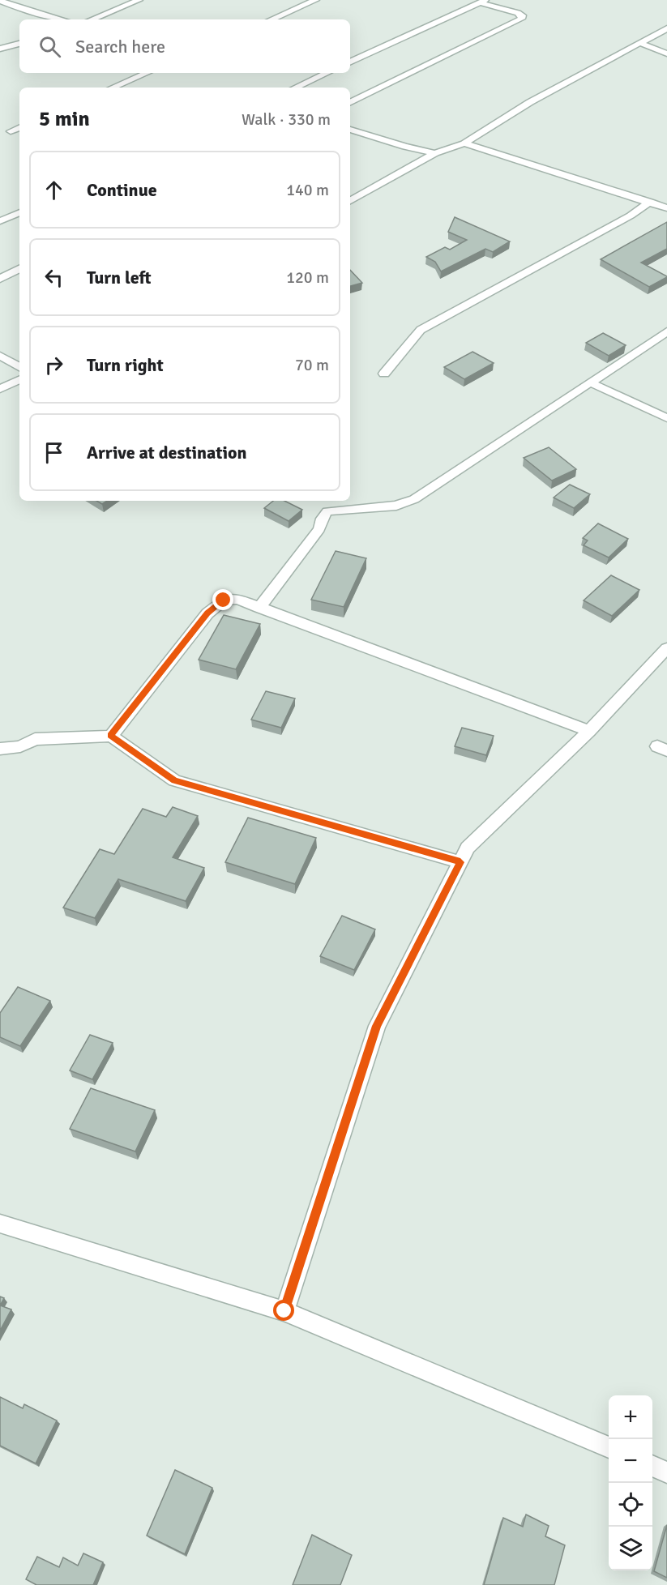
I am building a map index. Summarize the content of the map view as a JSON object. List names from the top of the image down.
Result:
{
  "page": {
    "search": "Search here",
    "heading": ["5 min", "Walk · 330 m"],
    "list": [
      ["Continue", "140 m"],
      ["Turn left", "120 m"],
      ["Turn right", "70 m"],
      "Arrive at destination"
    ],
    "map_buttons": ["+", "−"]
  }
}
